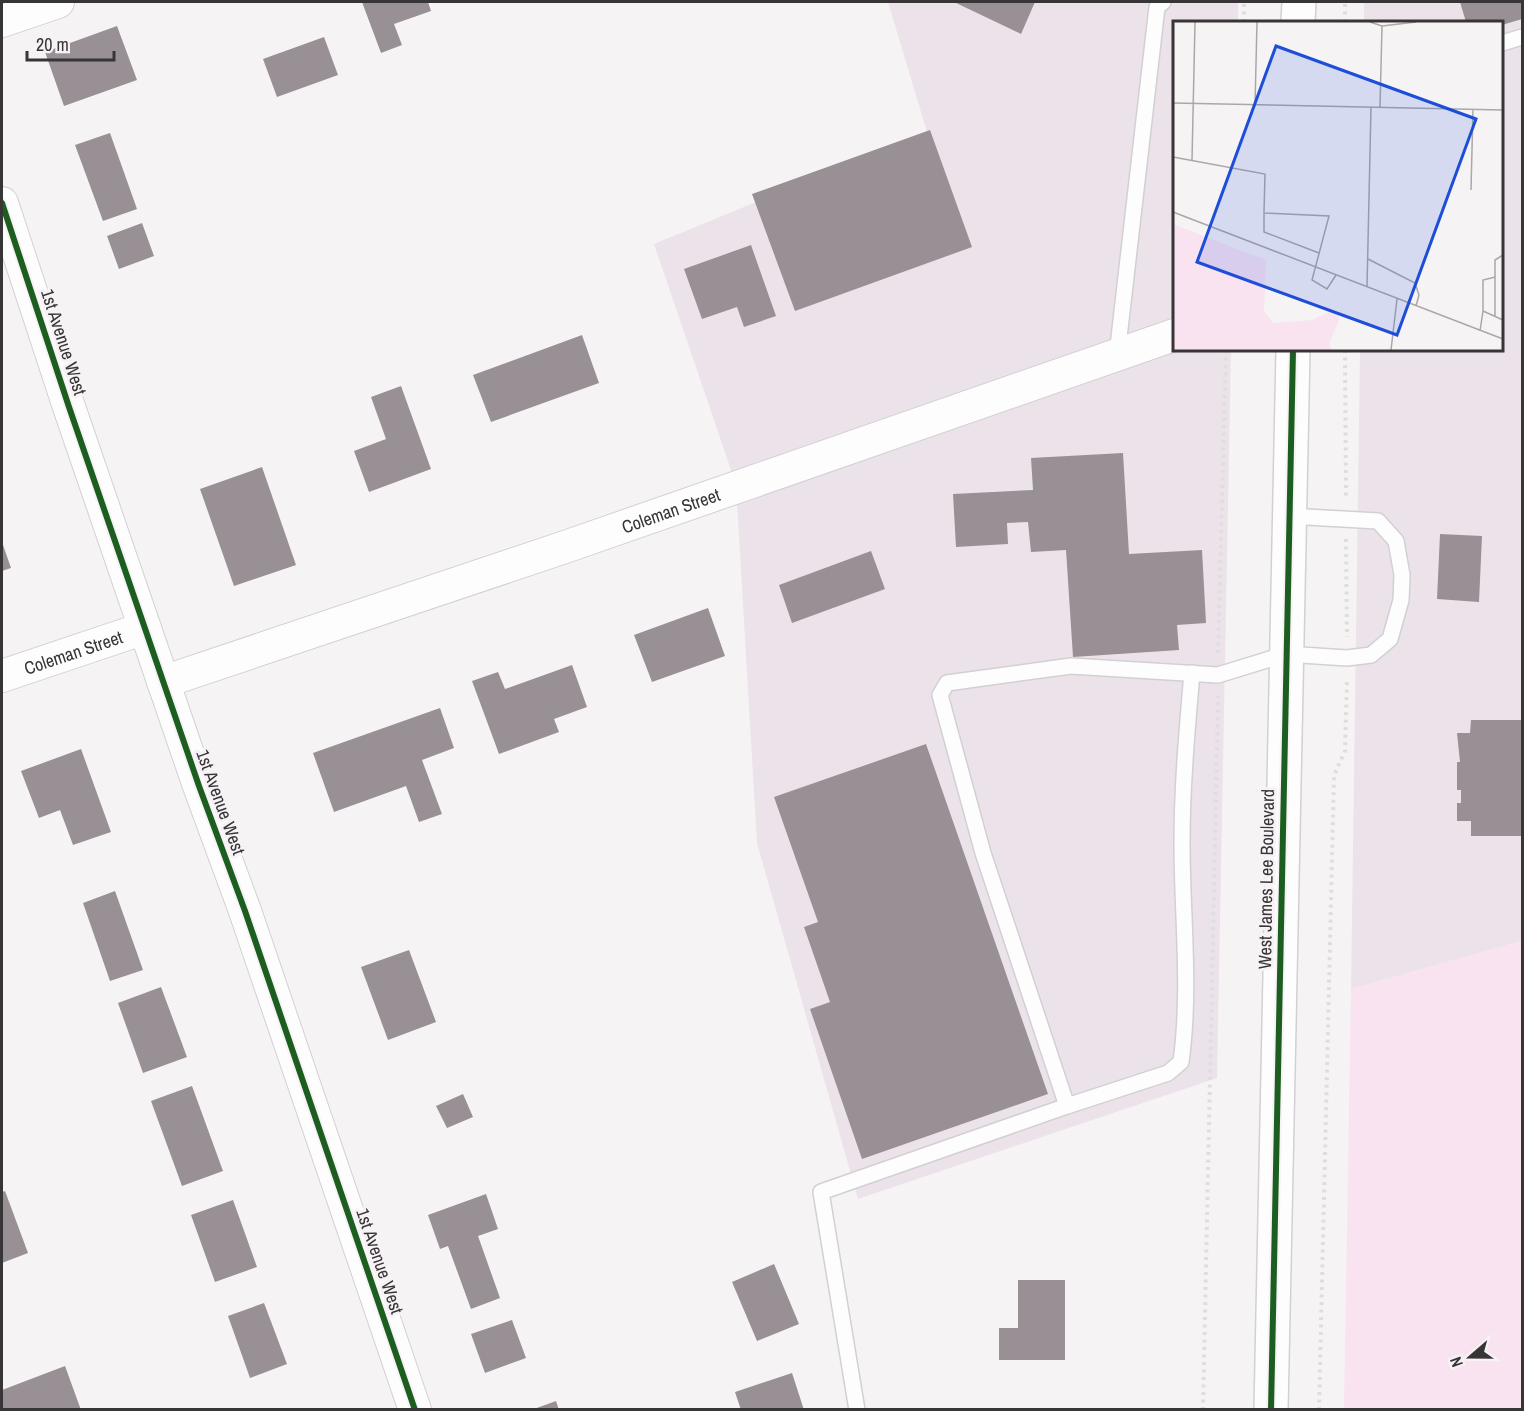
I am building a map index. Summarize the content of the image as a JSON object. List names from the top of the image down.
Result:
{
  "streets": {
    "main road": ["West James Lee Boulevard"],
    "street": ["1st Avenue West", "Coleman Street"]
  },
  "crossings": [
    ["1st Avenue West", "Coleman Street"]
  ],
  "scale_bar": "20 m",
  "north": "left"
}
